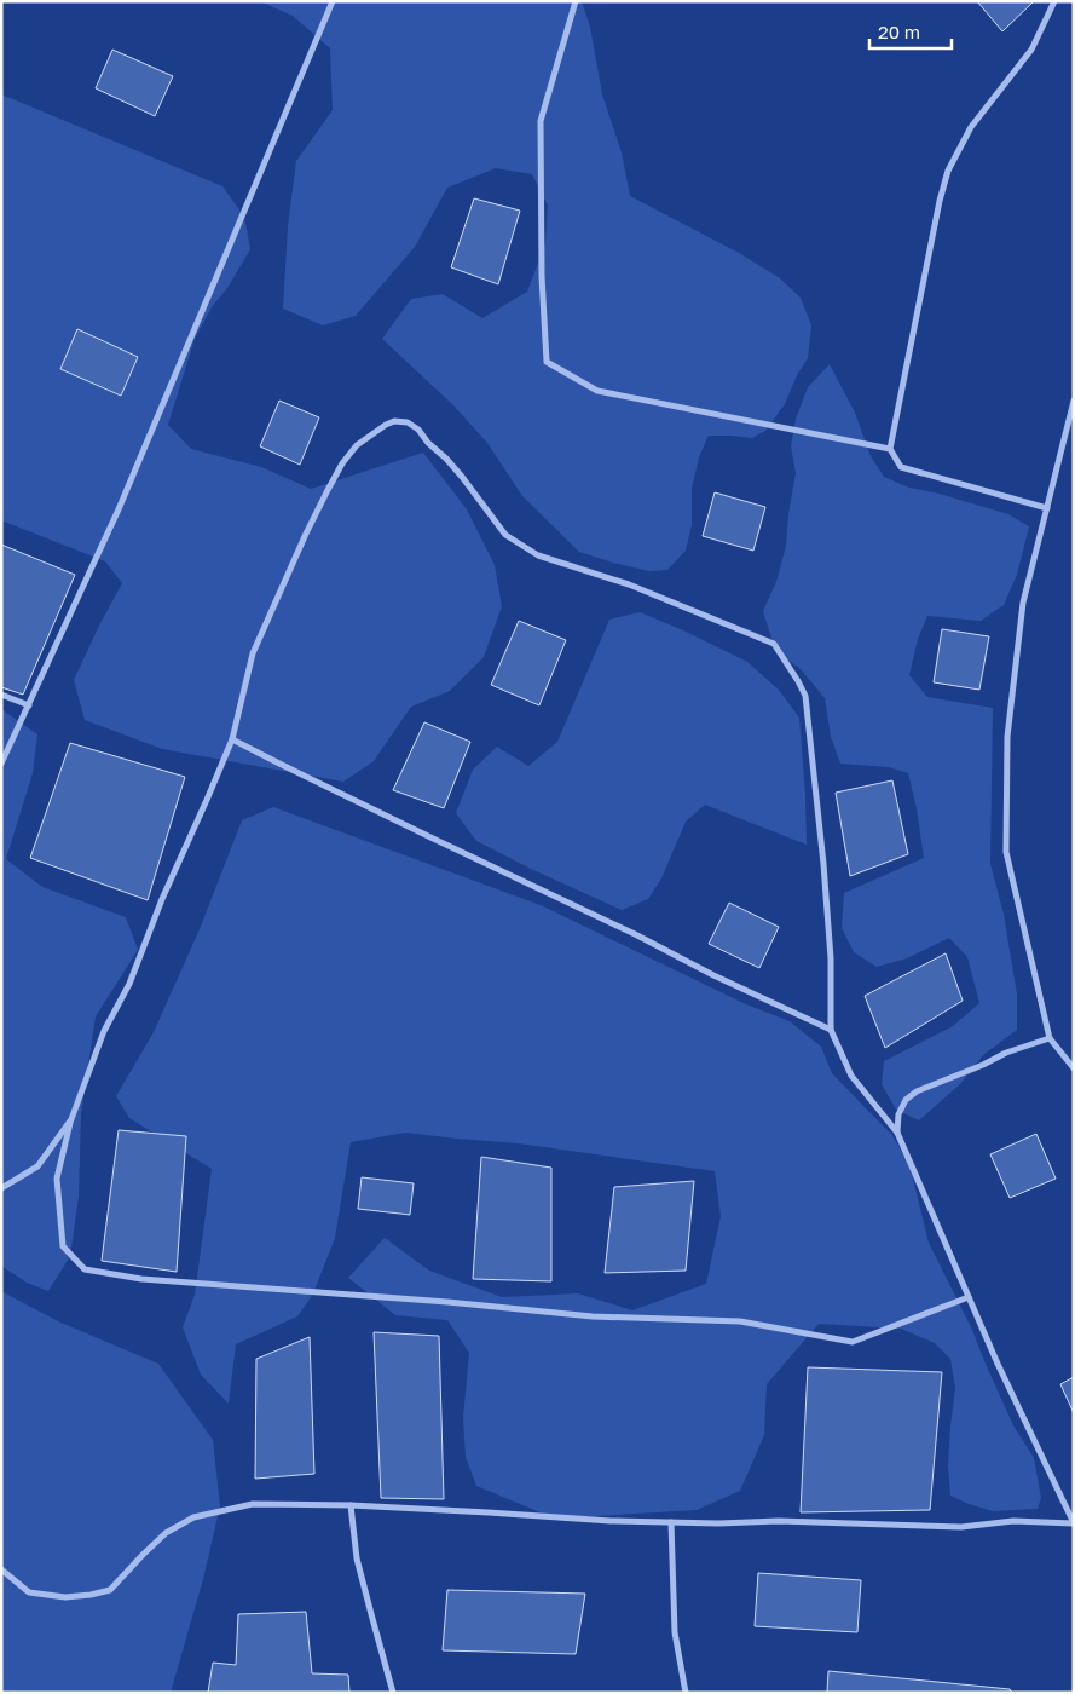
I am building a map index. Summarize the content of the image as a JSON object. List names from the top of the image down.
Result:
{
  "scale_bar": "20 m"
}
